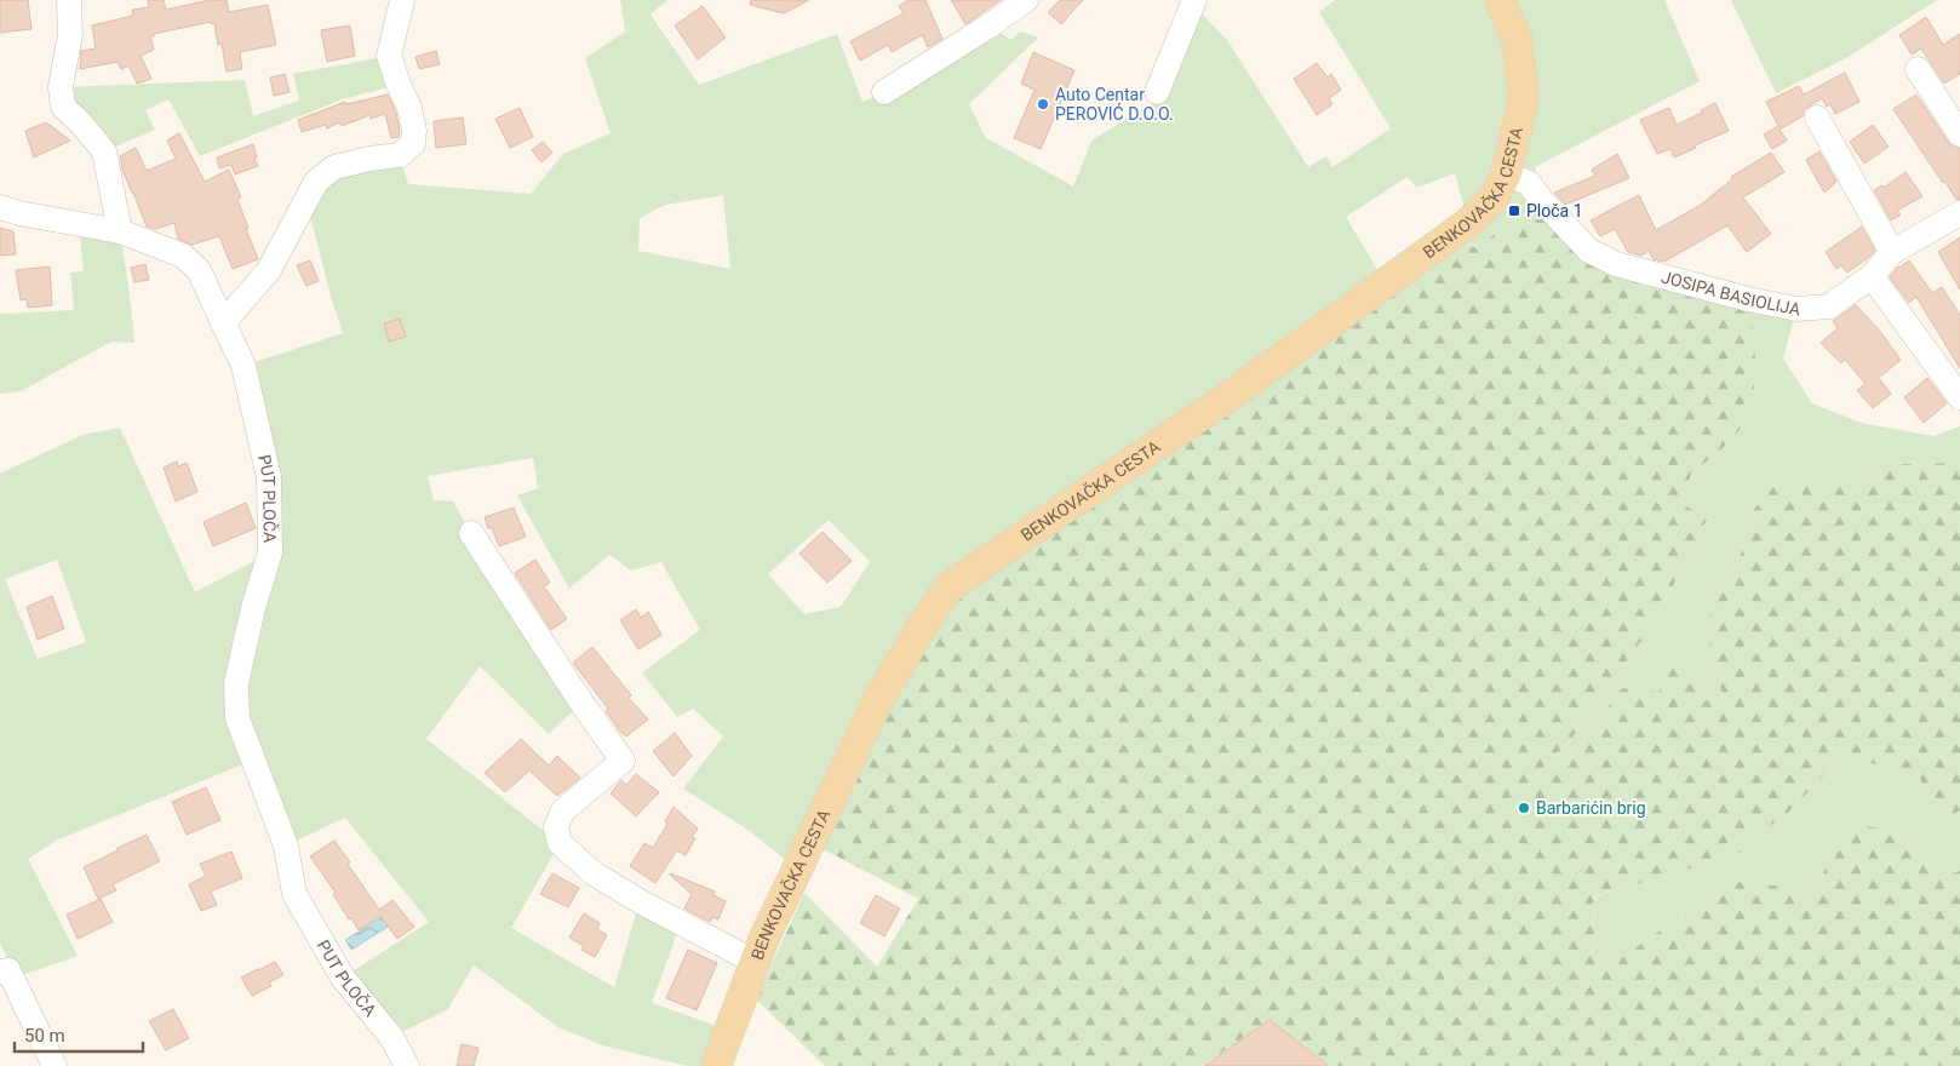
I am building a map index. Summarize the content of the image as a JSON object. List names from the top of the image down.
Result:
{
  "streets": {
    "main road": ["BENKOVAČKA CESTA"],
    "street": ["JOSIPA BASIOLIJA", "PUT PLOČA"]
  },
  "crossings": [
    ["BENKOVAČKA CESTA", "JOSIPA BASIOLIJA"]
  ],
  "places": {
    "other": ["Auto Centar PEROVIĆ D.O.O.", "Barbarićin brig"],
    "transit": ["Ploča 1"]
  },
  "scale_bar": "50 m"
}
